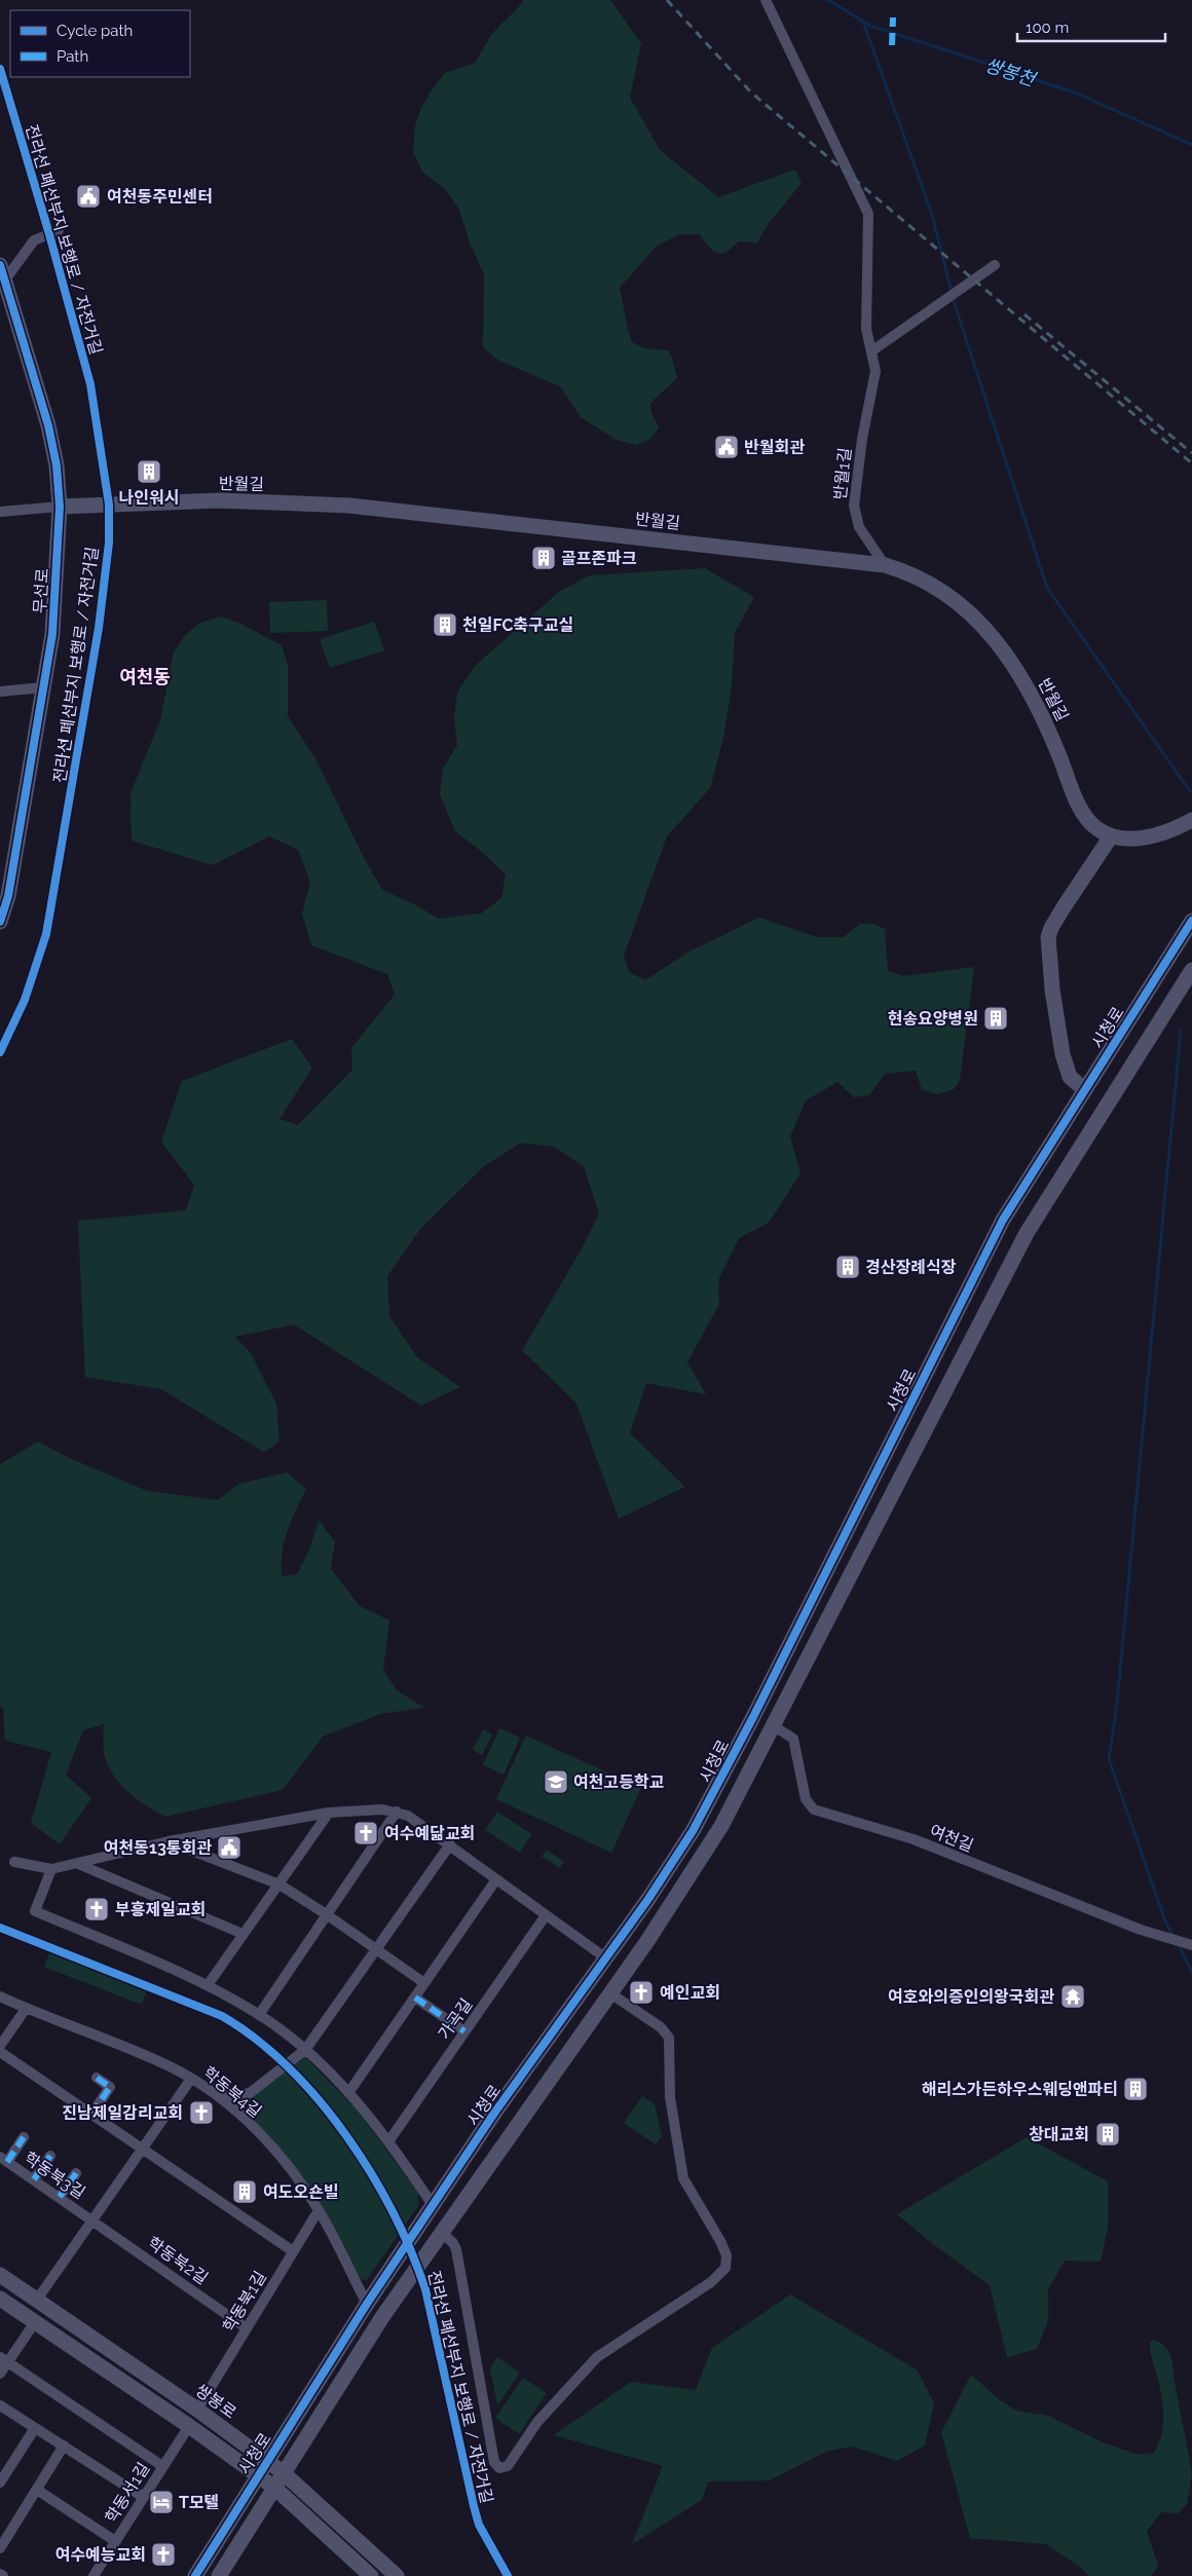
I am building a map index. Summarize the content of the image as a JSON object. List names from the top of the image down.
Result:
{
  "streets": {
    "street": [
      "반월1길",
      "반월길",
      "무선로",
      "시청로",
      "여천길",
      "가곡길",
      "학동북4길",
      "학동북3길",
      "학동북2길",
      "학동북1길",
      "쌍봉로",
      "학동서1길"
    ],
    "cycle path": ["전라선 폐선부지 보행로 / 자전거길"]
  },
  "crossings": [
    ["반월1길", "반월길"],
    ["반월길", "무선로"],
    ["시청로", "여천길"],
    ["시청로", "학동북4길"],
    ["시청로", "쌍봉로"],
    ["학동북4길", "학동북1길"],
    ["학동북3길", "학동북2길"],
    ["학동북2길", "학동북1길"],
    ["학동북1길", "쌍봉로"]
  ],
  "districts": ["여천동"],
  "water": ["쌍봉천"],
  "places": {
    "public building": ["여천동주민센터", "반월회관", "여천동13통회관"],
    "building": [
      "나인워시",
      "골프존파크",
      "천일FC축구교실",
      "현송요양병원",
      "경산장례식장",
      "해리스가든하우스웨딩앤파티",
      "창대교회",
      "여도오숀빌"
    ],
    "school or university": ["여천고등학교"],
    "church": [
      "여수예닮교회",
      "부흥제일교회",
      "예인교회",
      "진남제일감리교회",
      "여수예능교회"
    ],
    "temple": ["여호와의증인의왕국회관"],
    "hotel": ["T모텔"]
  },
  "legend": ["Cycle path", "Path"],
  "scale_bar": "100 m"
}
